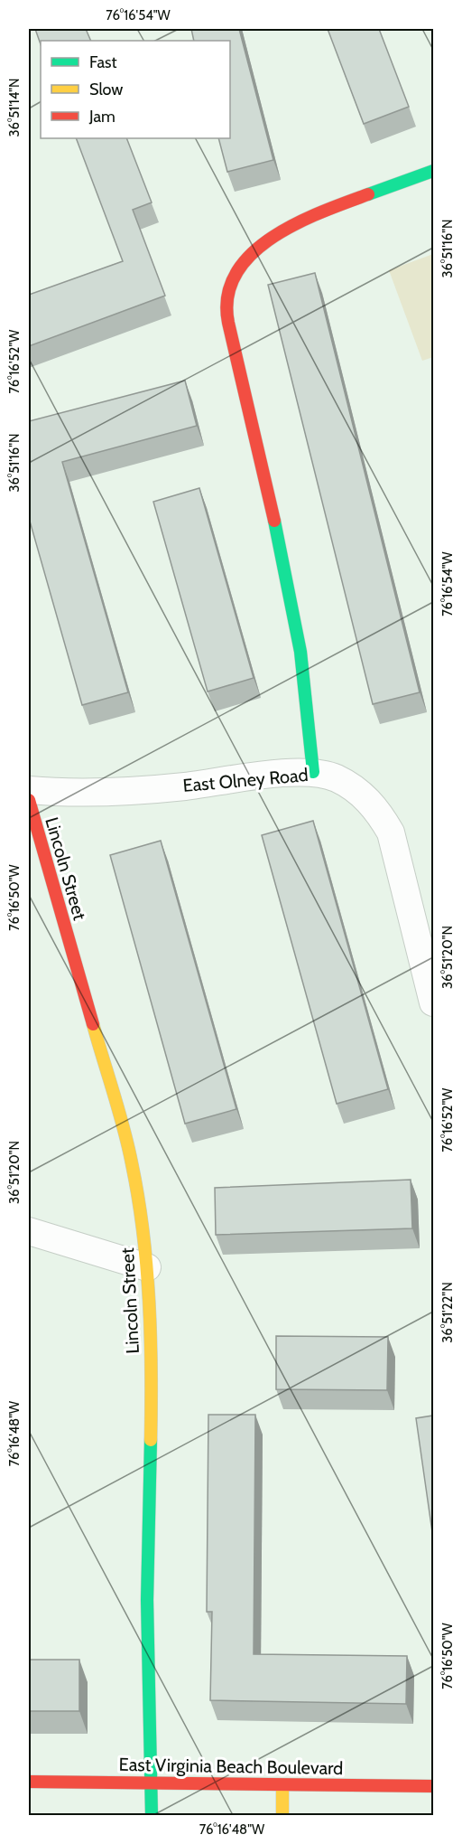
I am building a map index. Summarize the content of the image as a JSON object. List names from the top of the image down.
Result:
{
  "streets": {
    "street": ["East Olney Road", "Lincoln Street", "East Virginia Beach Boulevard"]
  },
  "crossings": [
    ["Lincoln Street", "East Virginia Beach Boulevard"]
  ],
  "legend": ["Fast", "Slow", "Jam"],
  "coordinates": [
    "76°16'54\"W",
    "36°51'14\"N",
    "36°51'16\"N",
    "76°16'52\"W",
    "76°16'50\"W",
    "36°51'20\"N",
    "36°51'22\"N",
    "76°16'48\"W"
  ]
}
